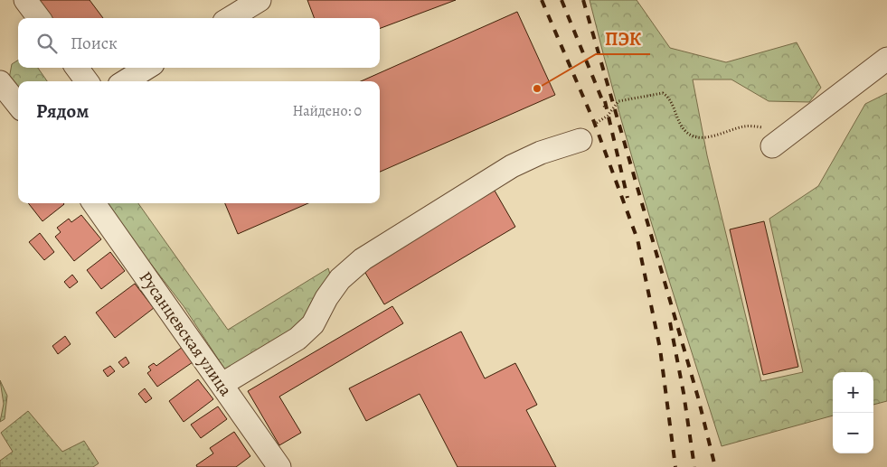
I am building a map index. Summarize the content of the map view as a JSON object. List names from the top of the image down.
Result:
{
  "streets": {
    "street": ["Русанцевская улица"]
  },
  "places": ["ПЭК"],
  "page": {
    "search": "Поиск",
    "heading": ["Рядом", "Найдено: 0"],
    "map_buttons": ["+", "−"]
  }
}
